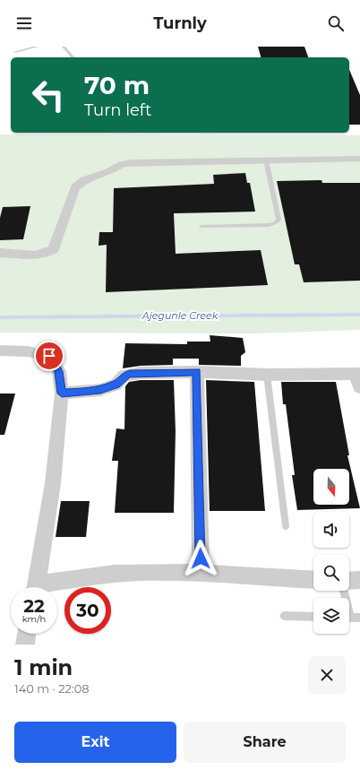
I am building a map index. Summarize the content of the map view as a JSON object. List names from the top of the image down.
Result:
{
  "water": ["Ajegunle Creek"],
  "north": "bottom",
  "page": {
    "header": "Turnly",
    "turn": ["70 m", "Turn left"],
    "speed": "22 km/h",
    "limit": "30",
    "heading": ["1 min", "140 m · 22:08"],
    "buttons": ["Exit", "Share"]
  }
}
